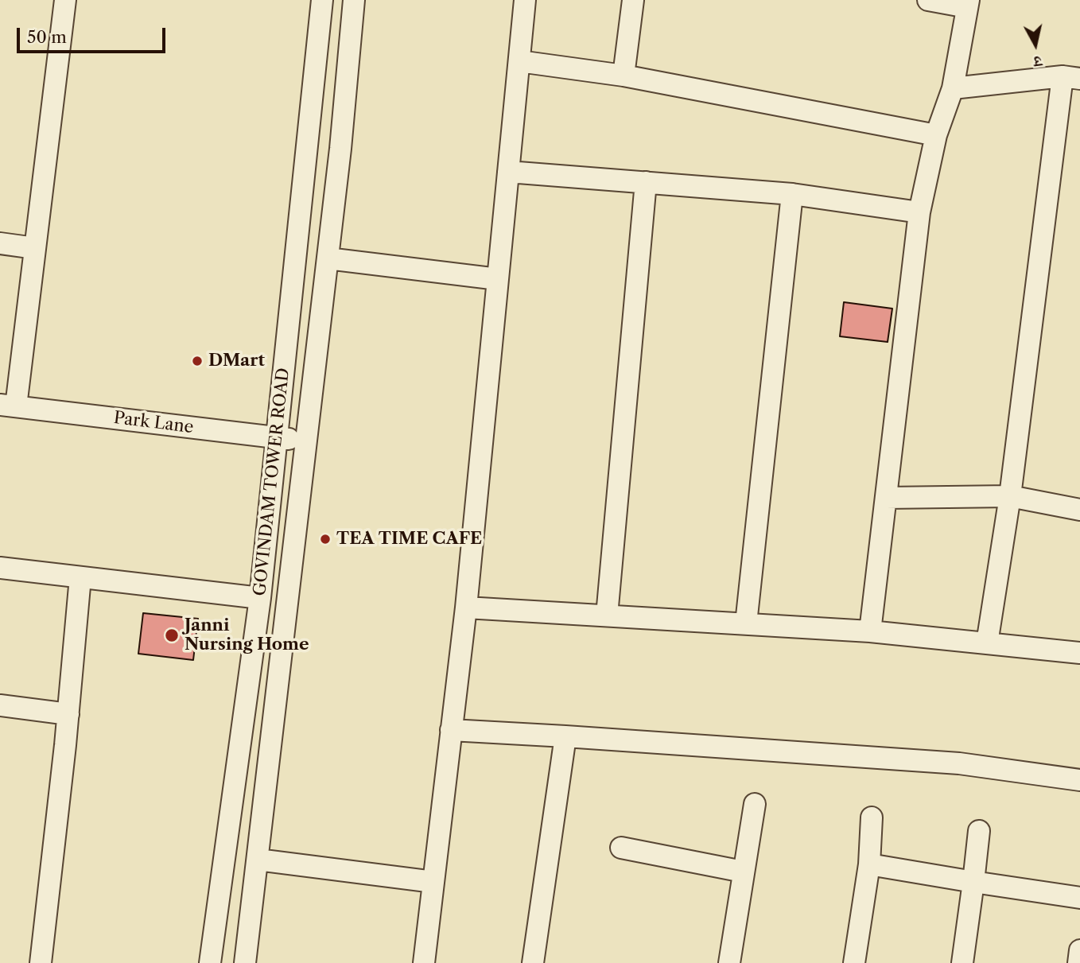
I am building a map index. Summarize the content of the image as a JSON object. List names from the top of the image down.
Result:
{
  "streets": {
    "street": ["Park Lane", "GOVINDAM TOWER ROAD"]
  },
  "crossings": [
    ["Park Lane", "GOVINDAM TOWER ROAD"]
  ],
  "places": ["DMart", "TEA TIME CAFE", "Janni Nursing Home"],
  "scale_bar": "50 m",
  "north": "bottom"
}
